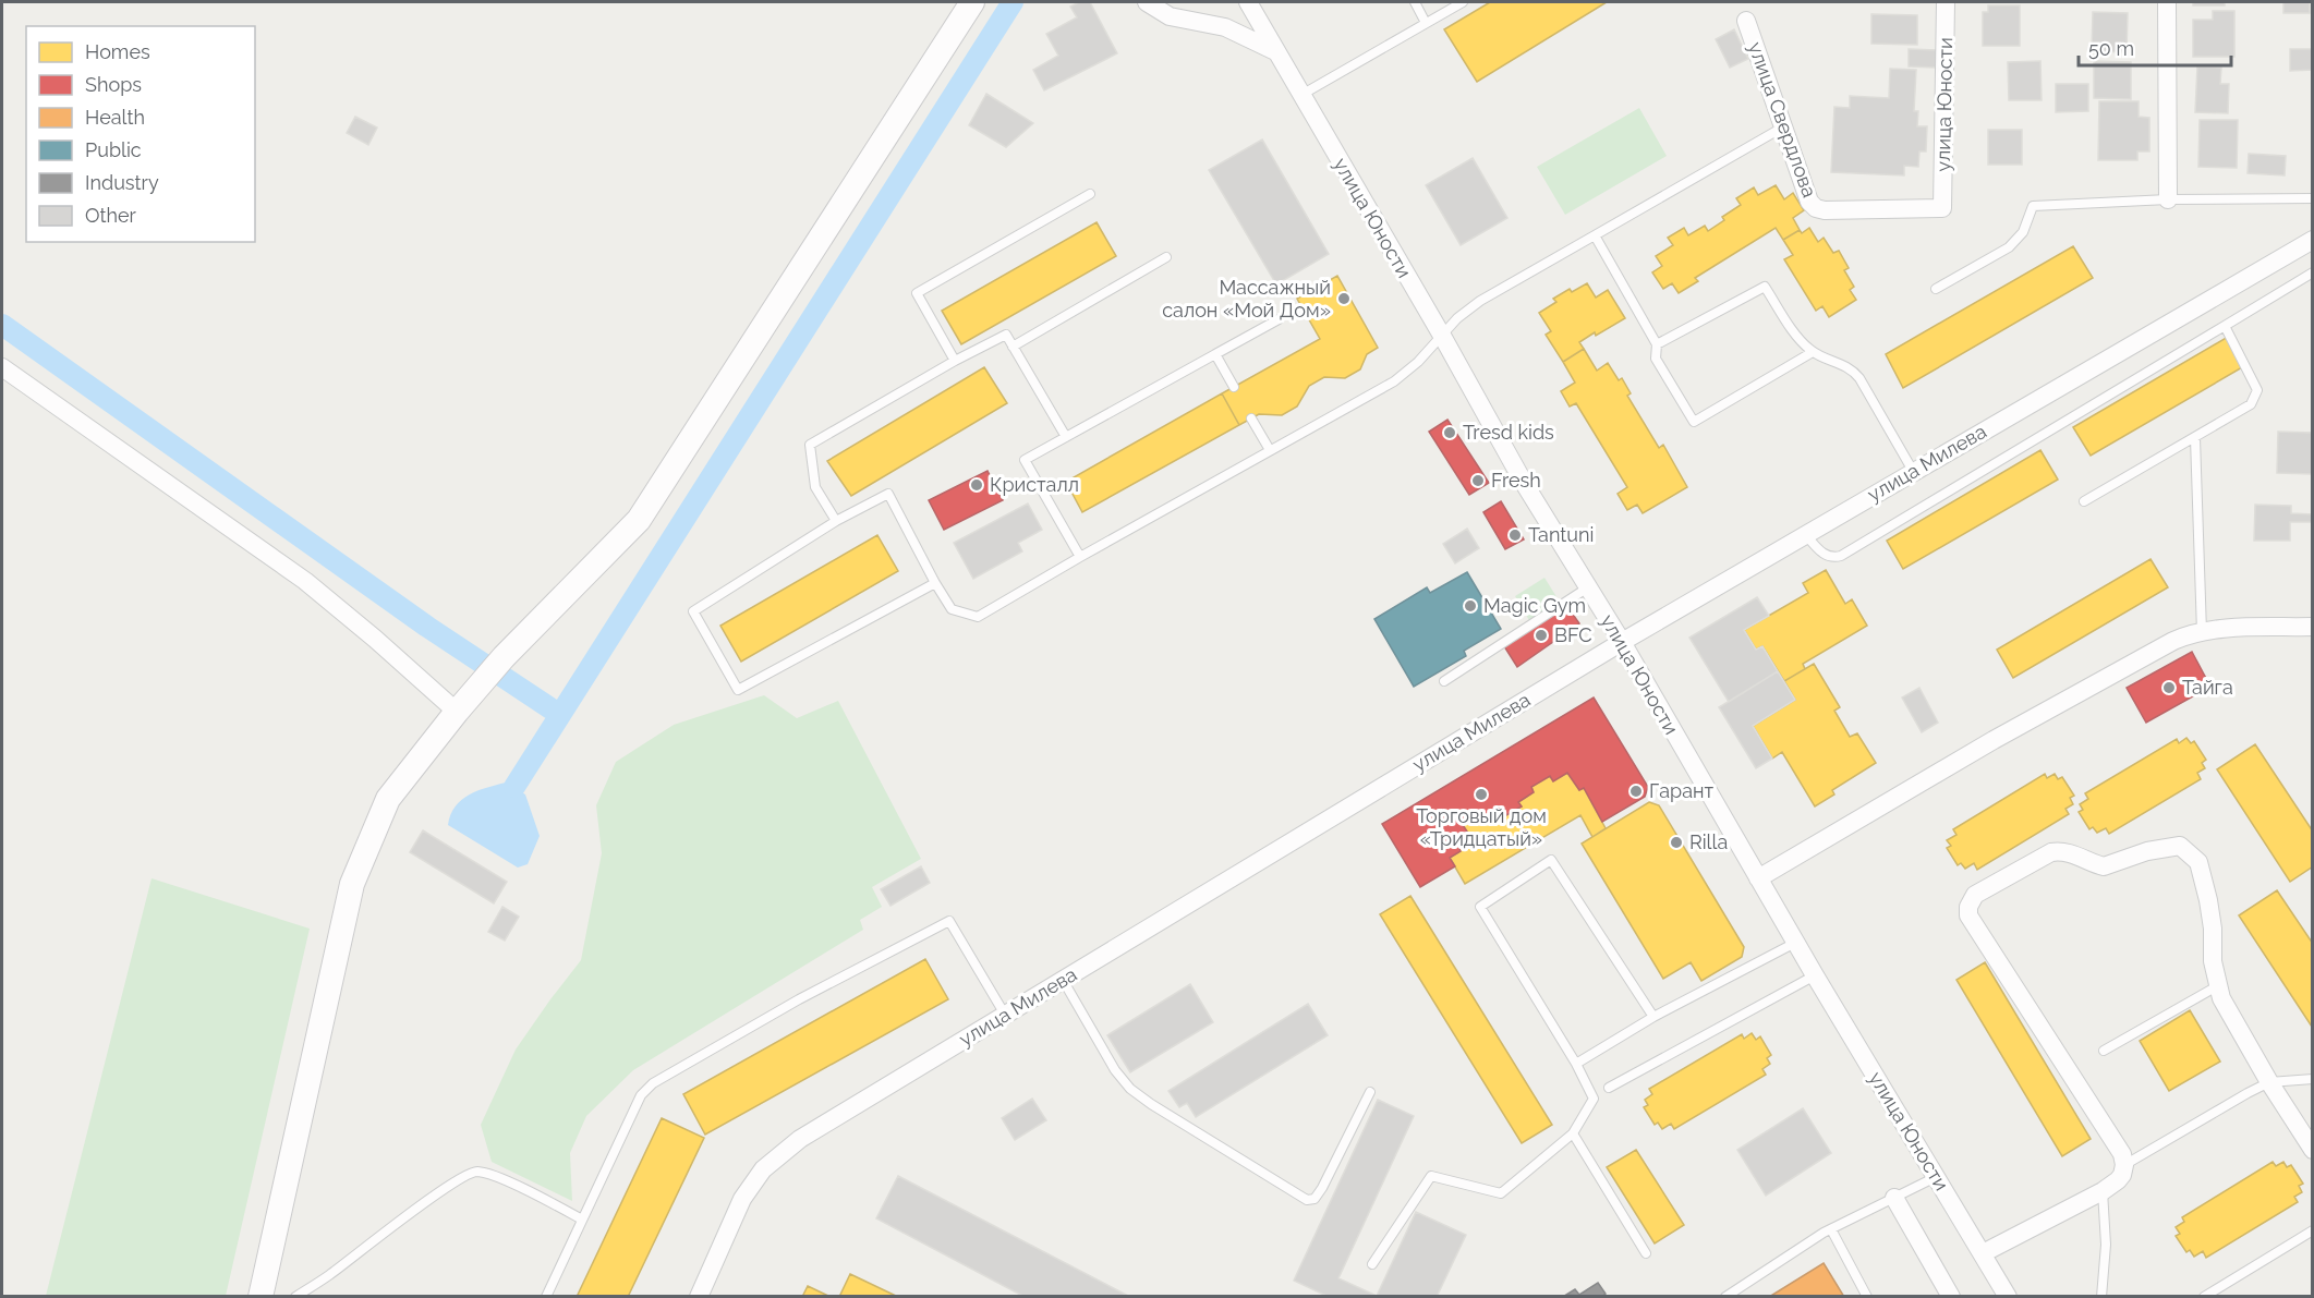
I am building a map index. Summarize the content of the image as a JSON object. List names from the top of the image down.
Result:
{
  "streets": {
    "street": ["улица Юности", "улица Свердлова", "улица Милева"]
  },
  "crossings": [
    ["улица Юности", "улица Свердлова"],
    ["улица Юности", "улица Милева"]
  ],
  "places": [
    "Массажный салон «Мой Дом»",
    "Tresd kids",
    "Fresh",
    "Кристалл",
    "Tantuni",
    "Magic Gym",
    "BFC",
    "Тайга",
    "Гарант",
    "Торговый дом «Тридцатый»",
    "Rilla"
  ],
  "legend": [
    "Homes",
    "Shops",
    "Health",
    "Public",
    "Industry",
    "Other"
  ],
  "scale_bar": "50 m"
}
